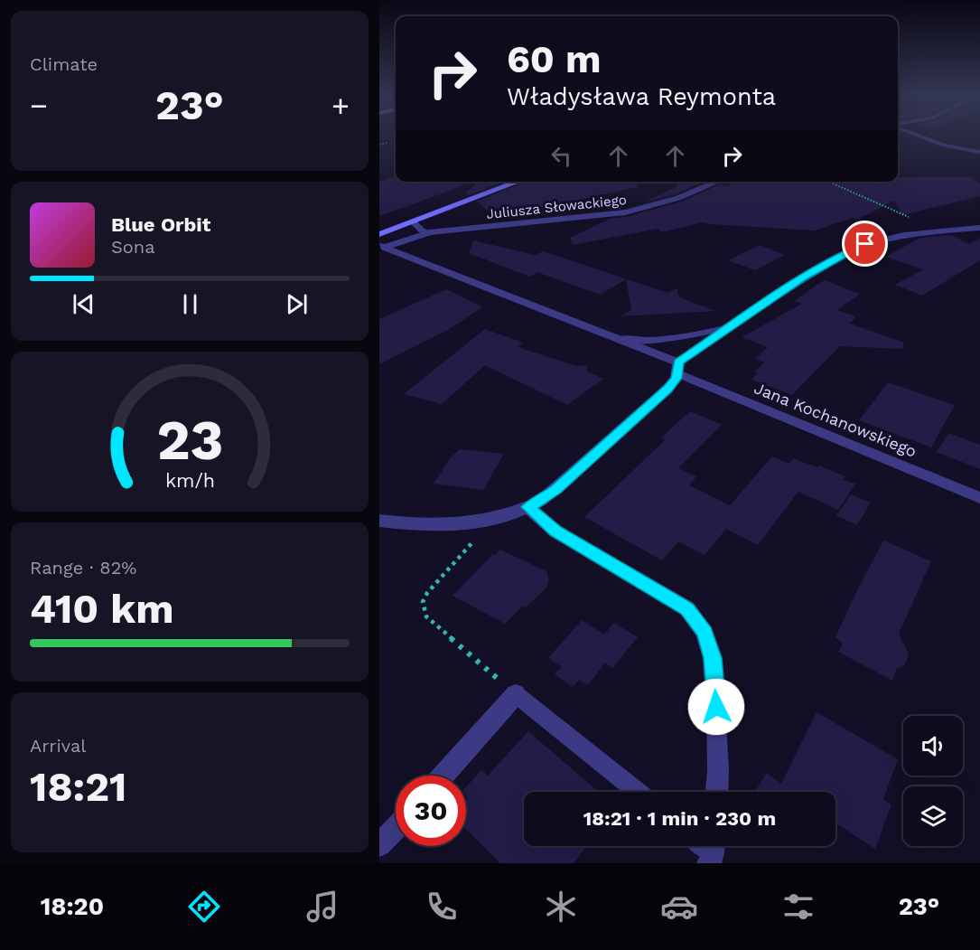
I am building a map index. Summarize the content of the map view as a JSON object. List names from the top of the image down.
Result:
{
  "streets": {
    "street": ["Juliusza Słowackiego", "Jana Kochanowskiego"]
  },
  "crossings": [
    ["Juliusza Słowackiego", "Jana Kochanowskiego"]
  ],
  "page": {
    "tile": [
      "Climate",
      ["Range · 82%", "410 km"],
      ["Arrival", "18:21"]
    ],
    "turn": ["60 m", "Władysława Reymonta"],
    "heat": ["−", "23°", "+"],
    "song": ["Blue Orbit", "Sona"],
    "limit": "30",
    "trip": "18:21 · 1 min · 230 m",
    "tabs": ["18:20", "23°"],
    "gauge": ["23", "km/h"]
  }
}
